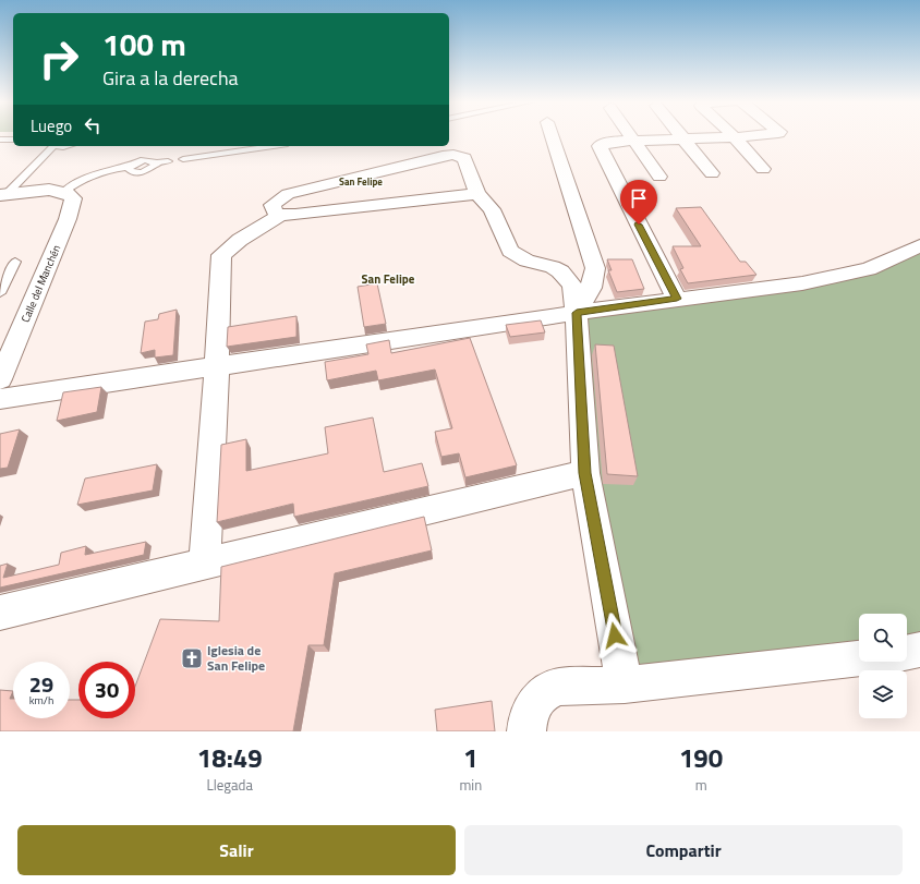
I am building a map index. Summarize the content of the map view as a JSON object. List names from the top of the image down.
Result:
{
  "streets": {
    "street": ["Calle del Manchén"]
  },
  "districts": ["San Felipe", "San Felipe"],
  "places": {
    "church": ["Iglesia de San Felipe"]
  },
  "page": {
    "turn": ["100 m", "Gira a la derecha"],
    "then": "Luego",
    "speed": "29 km/h",
    "limit": "30",
    "eta": [
      "18:49",
      "Llegada",
      "1",
      "min",
      "190",
      "m"
    ],
    "buttons": ["Salir", "Compartir"]
  }
}
